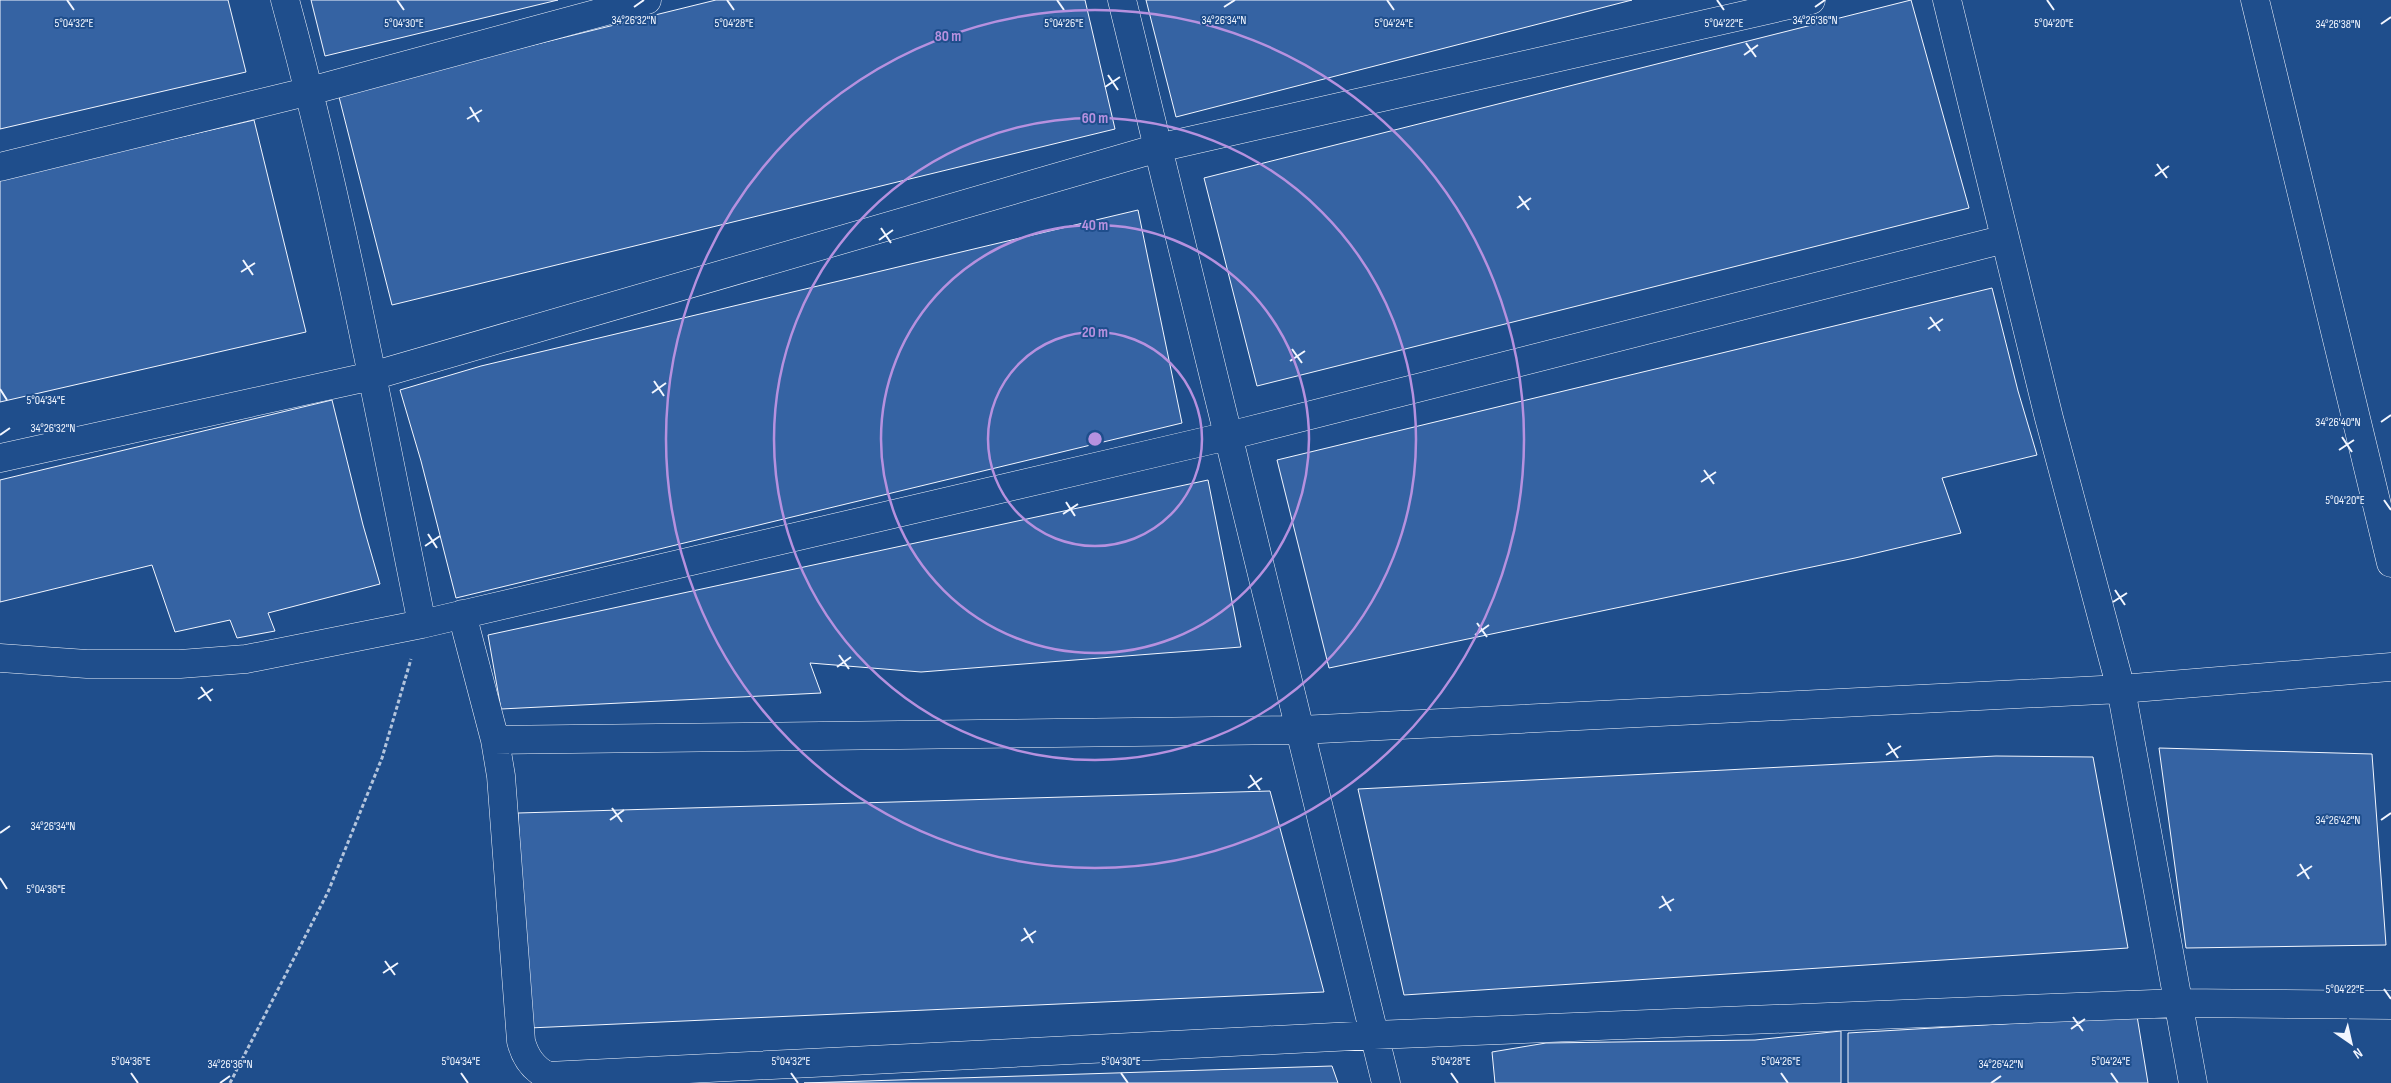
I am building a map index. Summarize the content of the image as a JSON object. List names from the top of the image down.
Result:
{
  "north": "bottom right",
  "coordinates": [
    "34°26'32\"N",
    "34°26'34\"N",
    "34°26'36\"N",
    "5°04'32\"E",
    "5°04'30\"E",
    "5°04'28\"E",
    "5°04'26\"E",
    "5°04'24\"E",
    "5°04'22\"E",
    "5°04'20\"E",
    "34°26'38\"N",
    "5°04'34\"E",
    "34°26'40\"N",
    "34°26'42\"N",
    "5°04'36\"E"
  ],
  "rings": [
    "80 m",
    "60 m",
    "40 m",
    "20 m"
  ]
}
